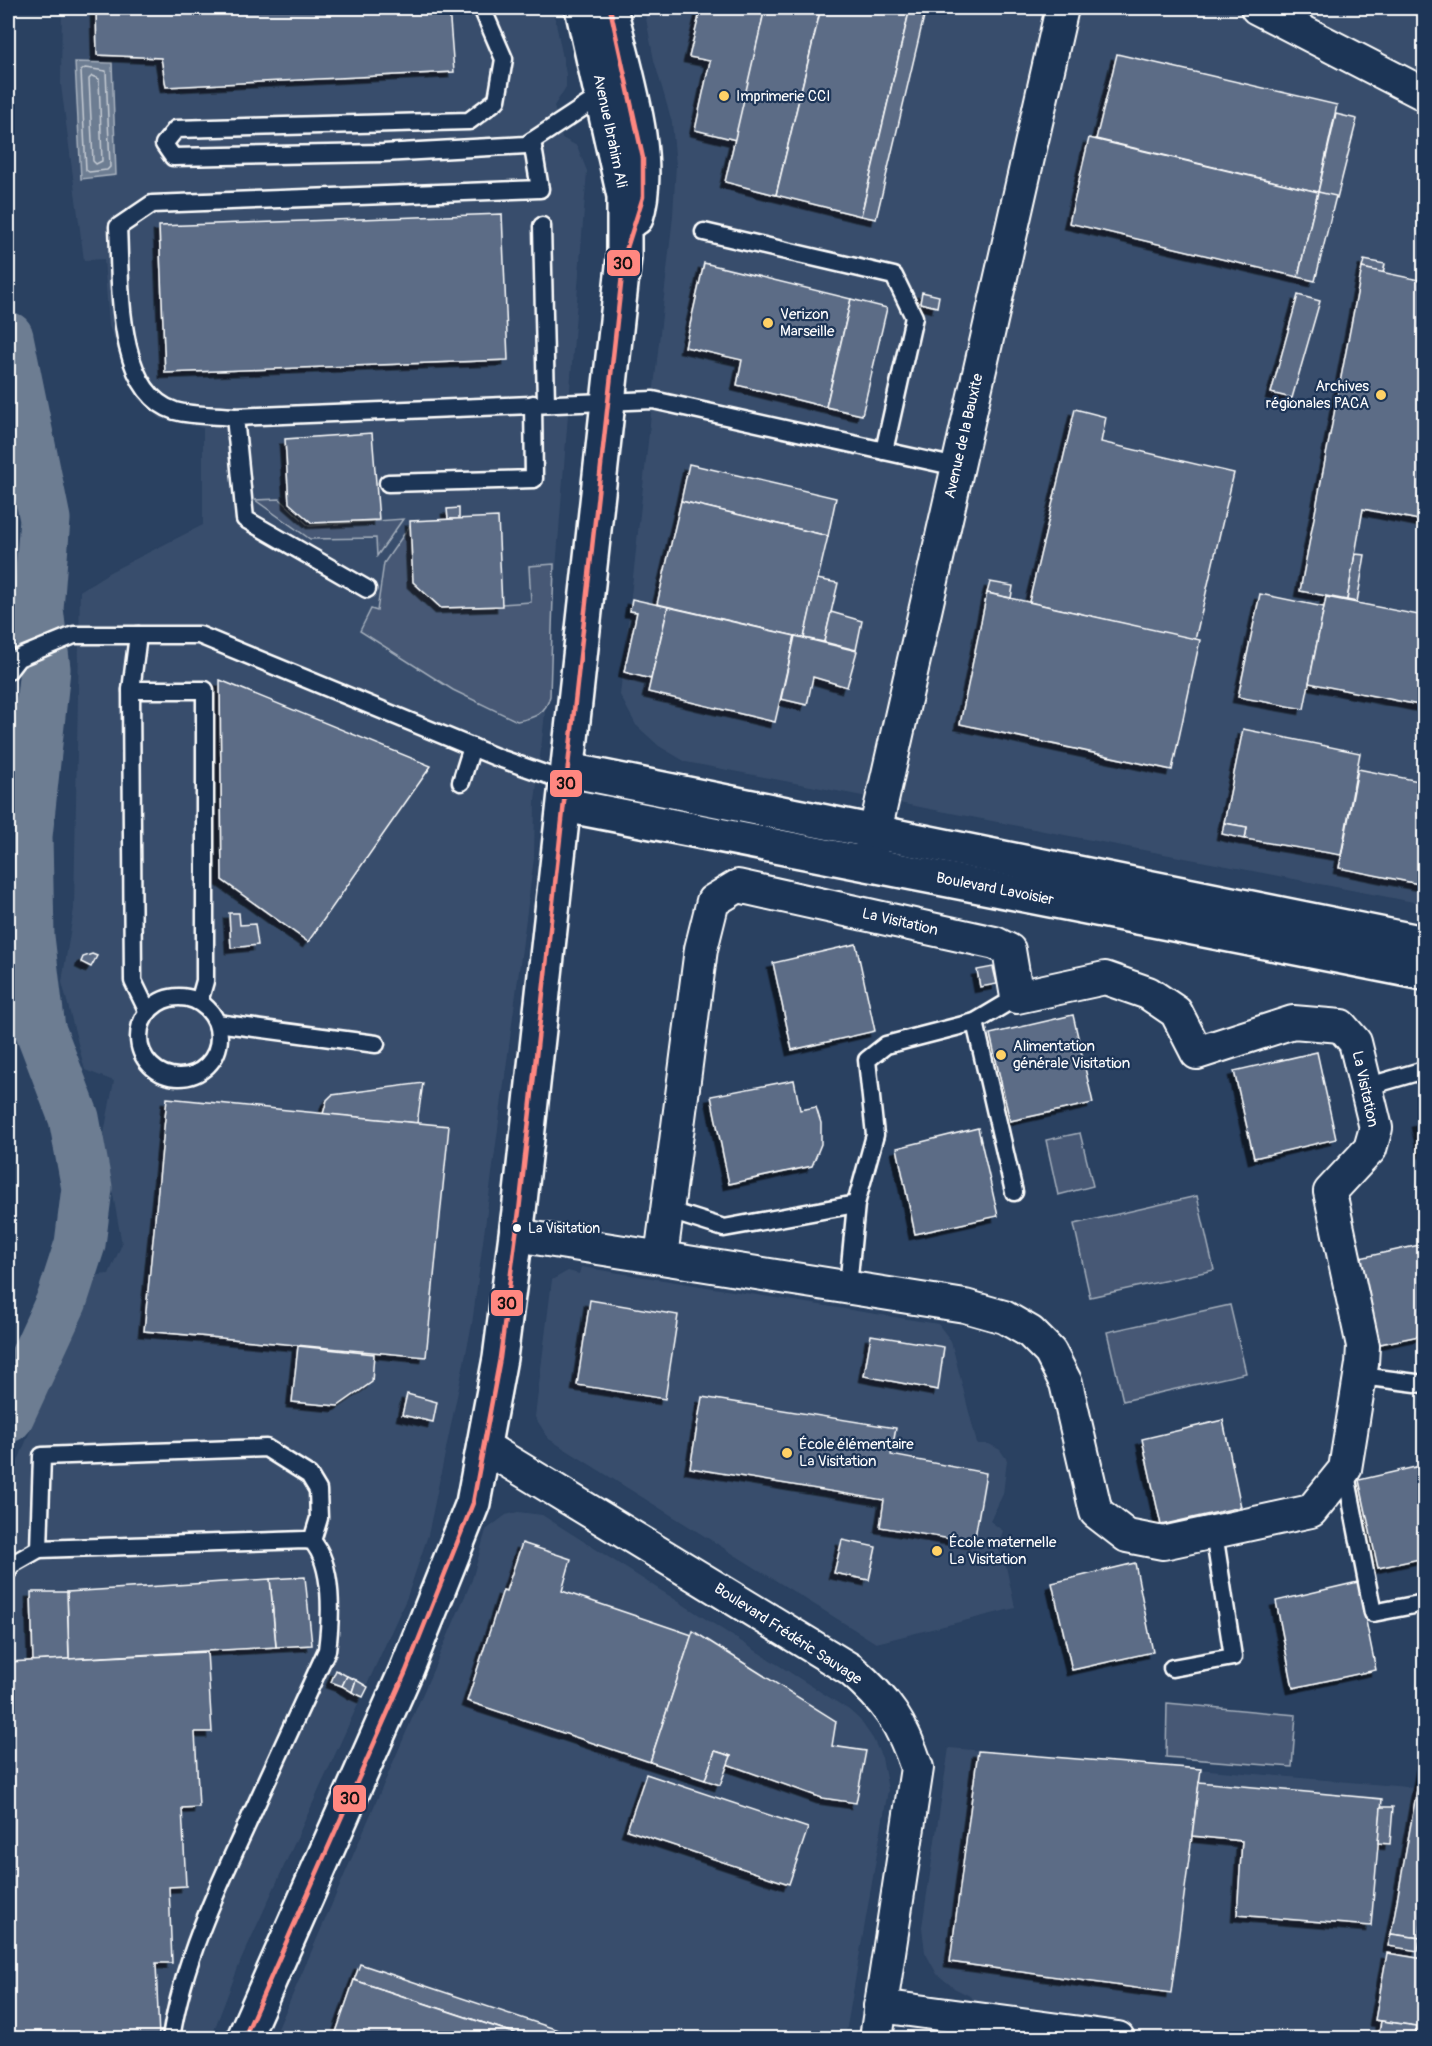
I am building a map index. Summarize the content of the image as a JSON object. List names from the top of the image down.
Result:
{
  "streets": {
    "street": [
      "Avenue Ibrahim Ali",
      "Avenue de la Bauxite",
      "Boulevard Lavoisier",
      "La Visitation",
      "Boulevard Frédéric Sauvage"
    ]
  },
  "crossings": [
    ["Avenue Ibrahim Ali", "Boulevard Lavoisier"],
    ["Avenue Ibrahim Ali", "La Visitation"],
    ["Avenue Ibrahim Ali", "Boulevard Frédéric Sauvage"],
    ["Avenue de la Bauxite", "Boulevard Lavoisier"]
  ],
  "places": [
    "Imprimerie CCI",
    "Verizon Marseille",
    "Archives régionales PACA",
    "Alimentation générale Visitation",
    "La Visitation",
    "École élémentaire La Visitation",
    "École maternelle La Visitation"
  ],
  "lines": ["transit line 30"]
}
